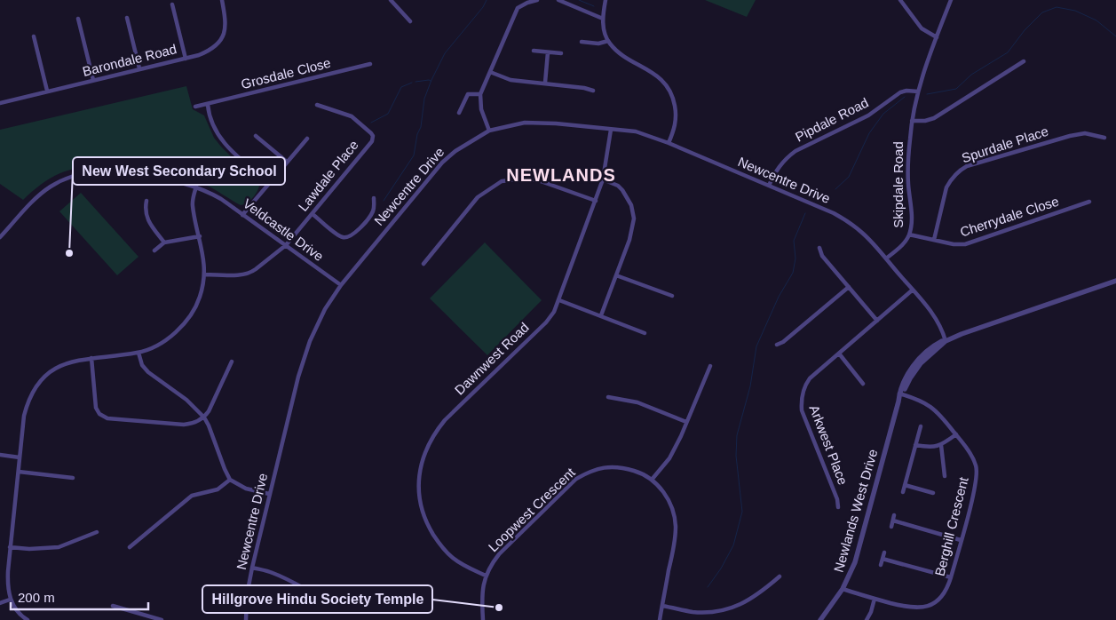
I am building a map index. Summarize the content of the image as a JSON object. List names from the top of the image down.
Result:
{
  "streets": {
    "street": [
      "Barondale Road",
      "Grosdale Close",
      "Pipdale Road",
      "Spurdale Place",
      "Lawdale Place",
      "Newcentre Drive",
      "Skipdale Road",
      "Cherrydale Close",
      "Veldcastle Drive",
      "Dawnwest Road",
      "Arkwest Place",
      "Loopwest Crescent",
      "Newlands West Drive",
      "Berghill Crescent"
    ]
  },
  "crossings": [
    ["Pipdale Road", "Newcentre Drive"],
    ["Pipdale Road", "Skipdale Road"],
    ["Spurdale Place", "Cherrydale Close"],
    ["Lawdale Place", "Veldcastle Drive"],
    ["Newcentre Drive", "Skipdale Road"],
    ["Newcentre Drive", "Veldcastle Drive"],
    ["Newcentre Drive", "Dawnwest Road"],
    ["Newcentre Drive", "Arkwest Place"],
    ["Newcentre Drive", "Newlands West Drive"],
    ["Skipdale Road", "Cherrydale Close"],
    ["Dawnwest Road", "Loopwest Crescent"],
    ["Newlands West Drive", "Berghill Crescent"]
  ],
  "districts": ["NEWLANDS"],
  "places": ["New West Secondary School", "Hillgrove Hindu Society Temple"],
  "scale_bar": "200 m"
}
